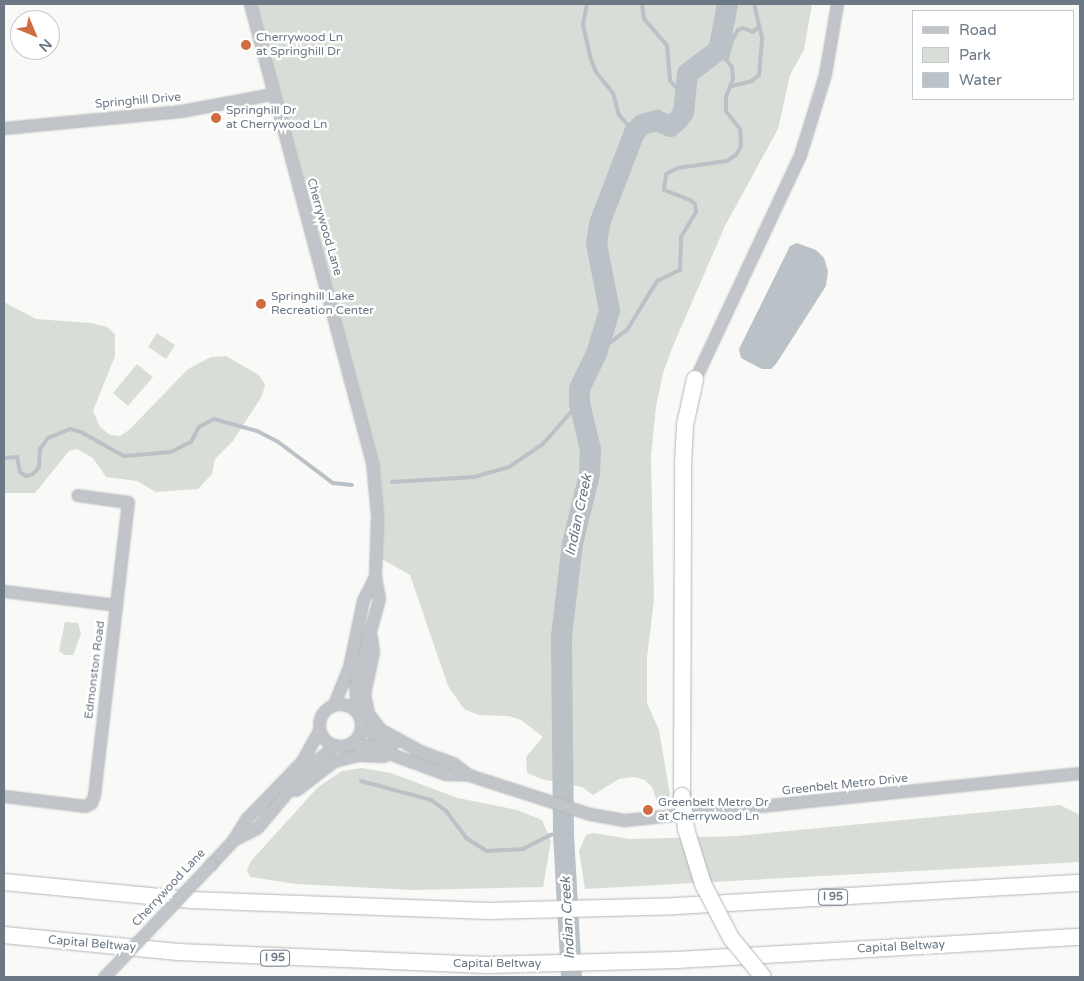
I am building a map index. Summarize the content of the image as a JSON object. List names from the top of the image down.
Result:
{
  "streets": {
    "highway": ["I 95", "Capital Beltway"],
    "street": [
      "Springhill Drive",
      "Cherrywood Lane",
      "Edmonston Road",
      "Greenbelt Metro Drive"
    ]
  },
  "crossings": [
    ["Springhill Drive", "Cherrywood Lane"],
    ["Cherrywood Lane", "Greenbelt Metro Drive"]
  ],
  "water": ["Indian Creek"],
  "places": [
    "Cherrywood Ln at Springhill Dr",
    "Springhill Dr at Cherrywood Ln",
    "Springhill Lake Recreation Center",
    "Greenbelt Metro Dr at Cherrywood Ln"
  ],
  "legend": ["Road", "Park", "Water"],
  "north": "bottom right"
}
